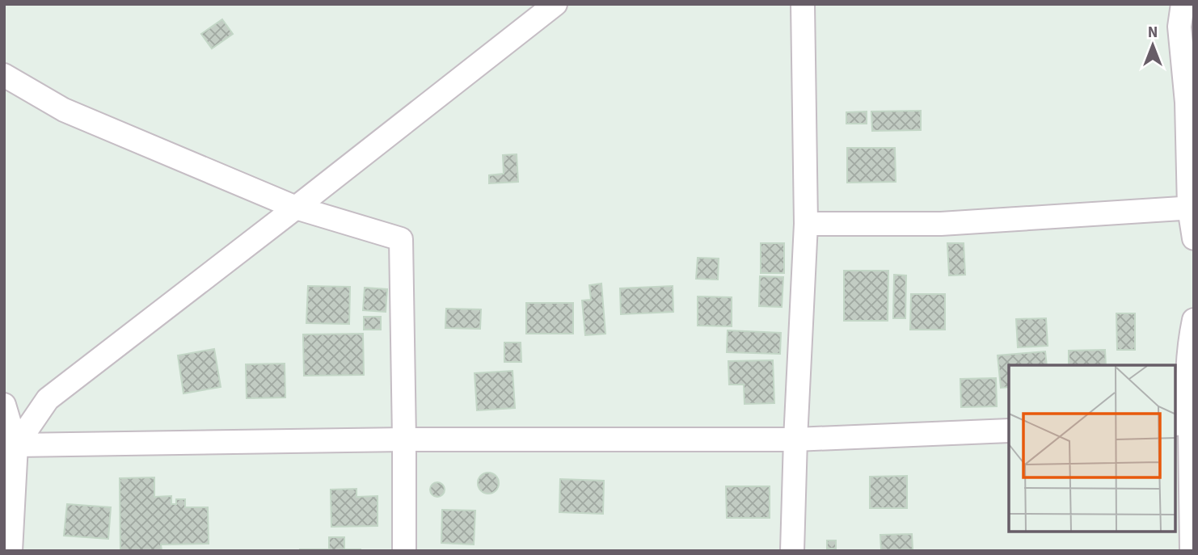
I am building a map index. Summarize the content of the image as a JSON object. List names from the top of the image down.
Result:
{
  "north": "top"
}
